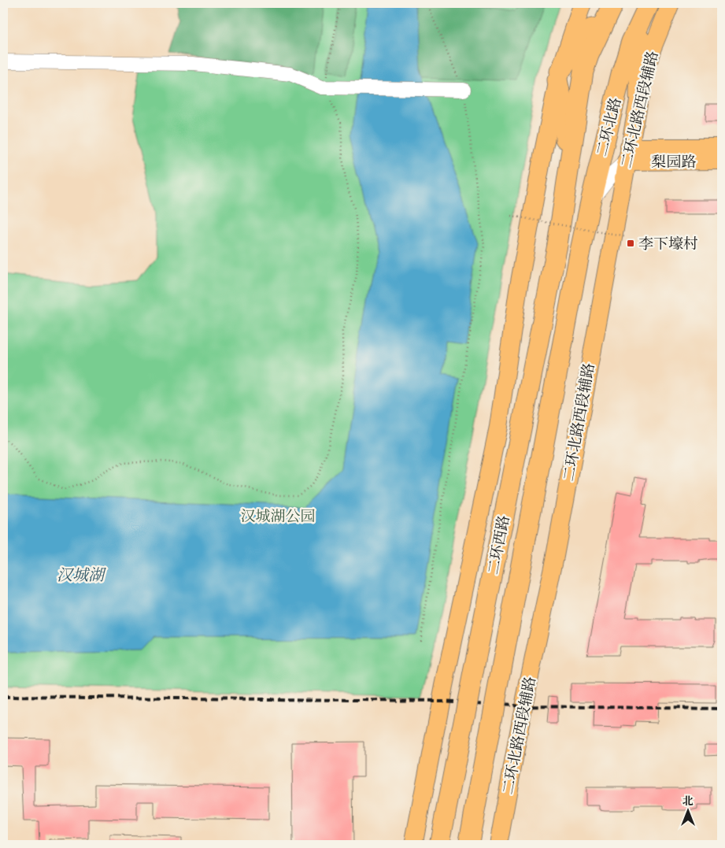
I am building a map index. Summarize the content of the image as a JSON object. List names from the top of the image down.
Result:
{
  "streets": {
    "highway": ["二环北路", "二环西路"],
    "main road": ["二环北路西段辅路", "梨园路"]
  },
  "crossings": [
    ["二环北路西段辅路", "梨园路"],
    ["二环北路", "二环西路"]
  ],
  "water": ["汉城湖"],
  "parks": ["汉城湖公园"],
  "places": {
    "transit": ["李下壕村"]
  },
  "north": "top"
}
